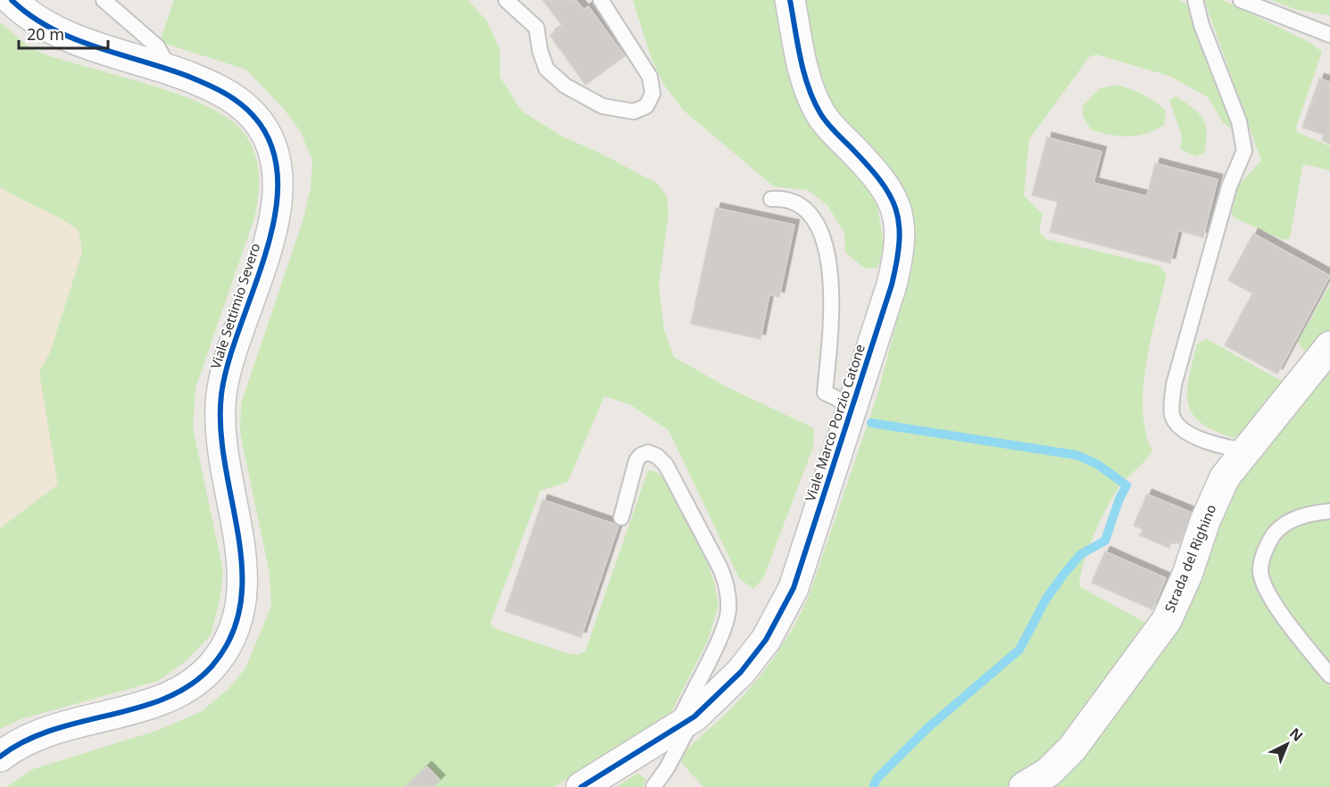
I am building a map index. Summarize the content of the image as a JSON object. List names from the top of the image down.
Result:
{
  "streets": {
    "street": ["Viale Settimio Severo", "Viale Marco Porzio Catone", "Strada del Righino"]
  },
  "scale_bar": "20 m",
  "north": "top right"
}
